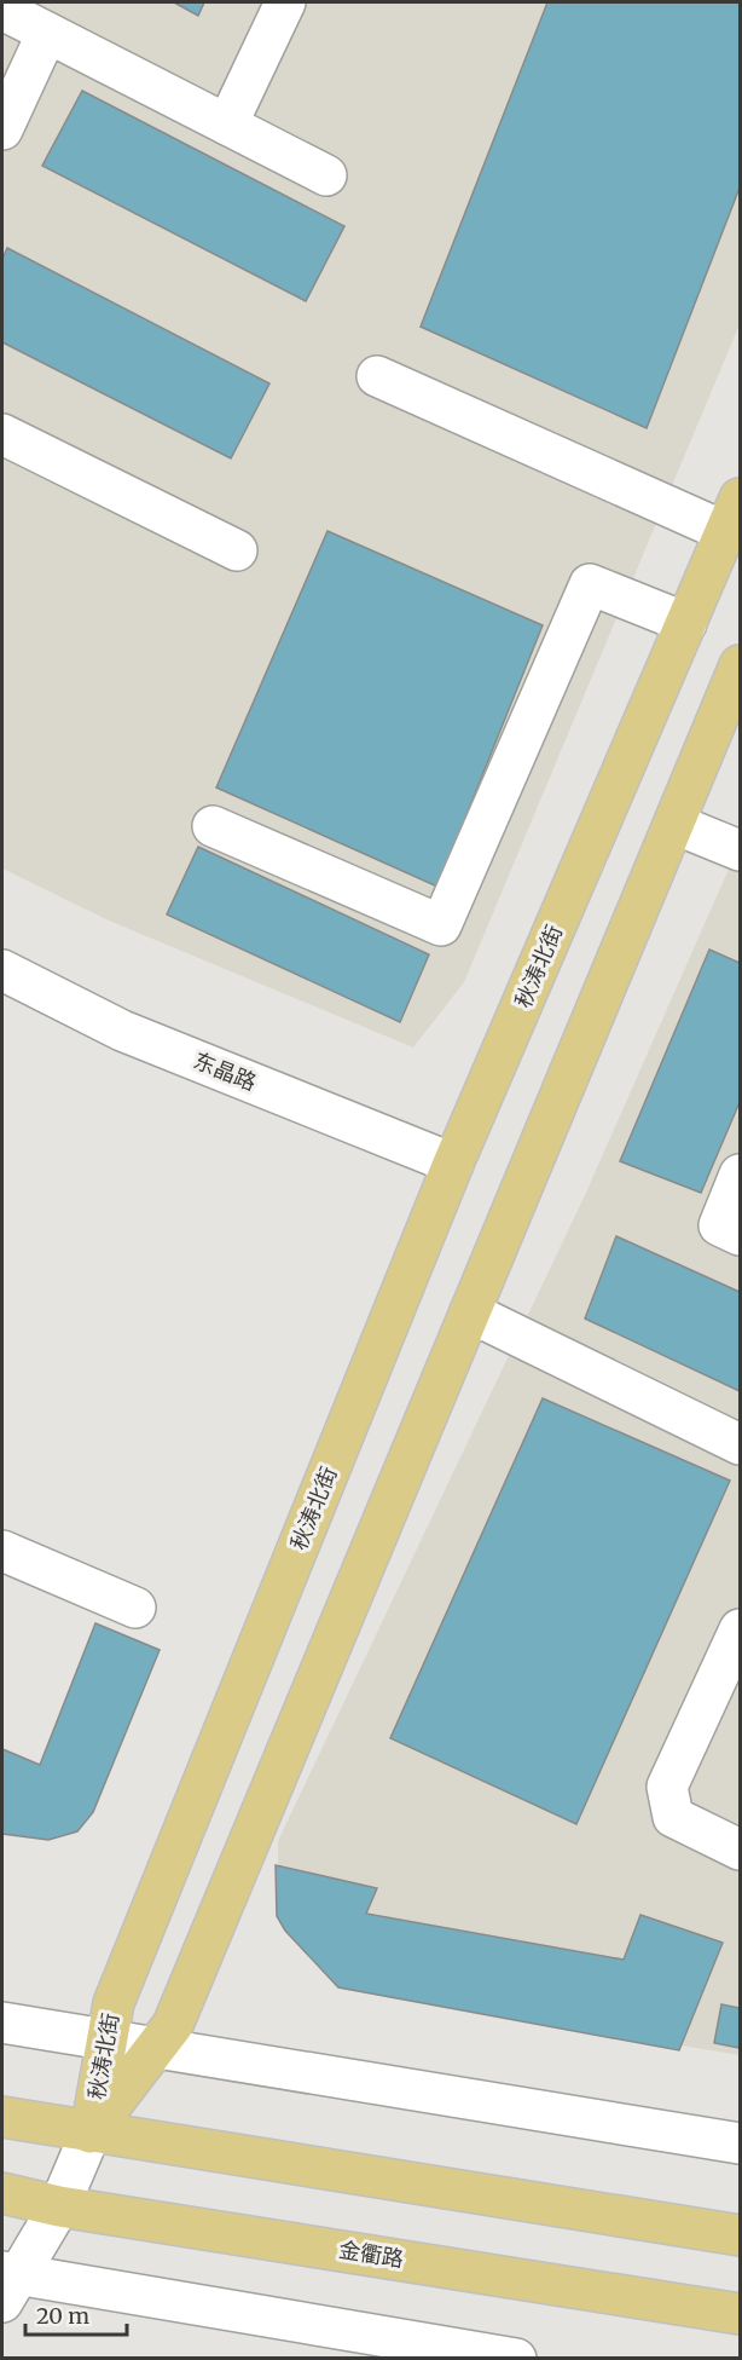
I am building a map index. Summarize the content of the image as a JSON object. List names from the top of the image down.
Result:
{
  "streets": {
    "main road": ["秋涛北街", "金衢路"],
    "street": ["东晶路"]
  },
  "crossings": [
    ["秋涛北街", "东晶路"]
  ],
  "scale_bar": "20 m"
}
